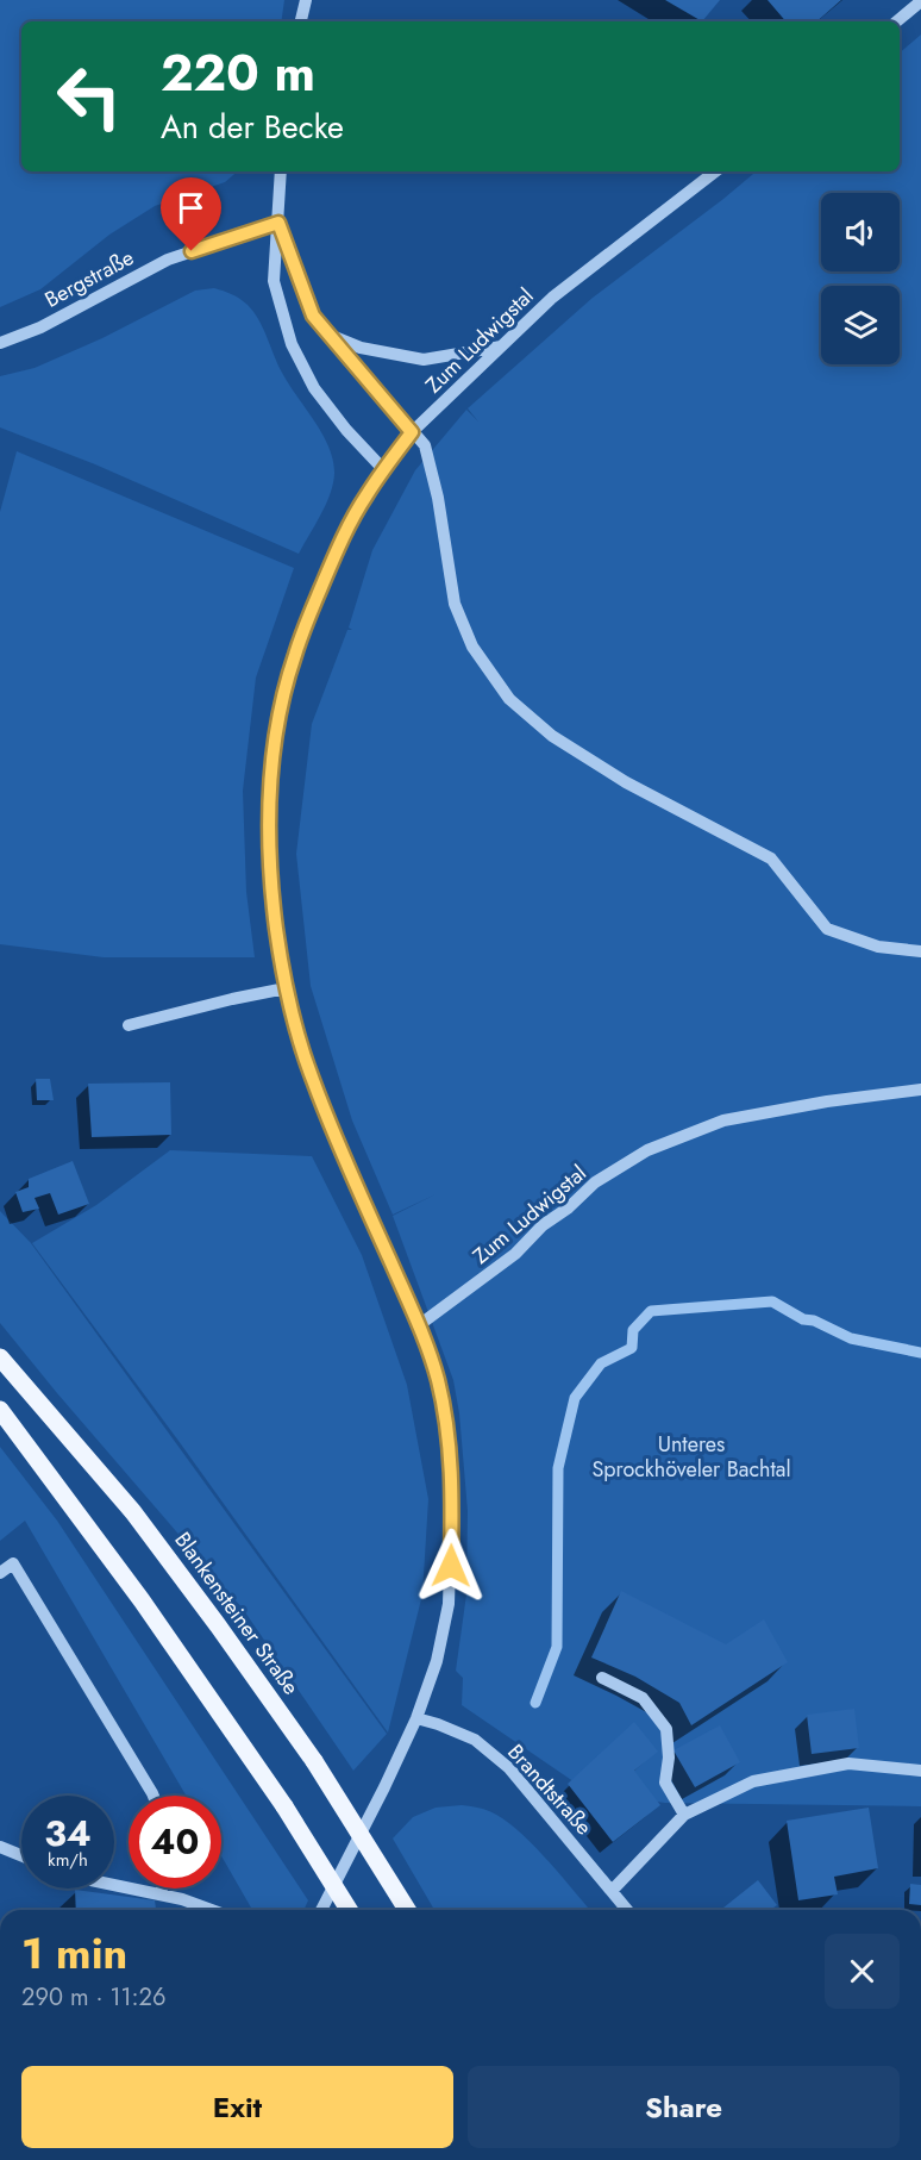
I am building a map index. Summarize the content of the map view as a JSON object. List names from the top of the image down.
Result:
{
  "streets": {
    "main road": ["Blankensteiner Straße"],
    "street": ["Bergstraße", "Zum Ludwigstal", "Brandtstraße"]
  },
  "crossings": [
    ["Zum Ludwigstal", "Brandtstraße"]
  ],
  "parks": ["Unteres Sprockhöveler Bachtal"],
  "page": {
    "turn": ["220 m", "An der Becke"],
    "speed": "34 km/h",
    "limit": "40",
    "heading": ["1 min", "290 m · 11:26"],
    "buttons": ["Exit", "Share"]
  }
}
